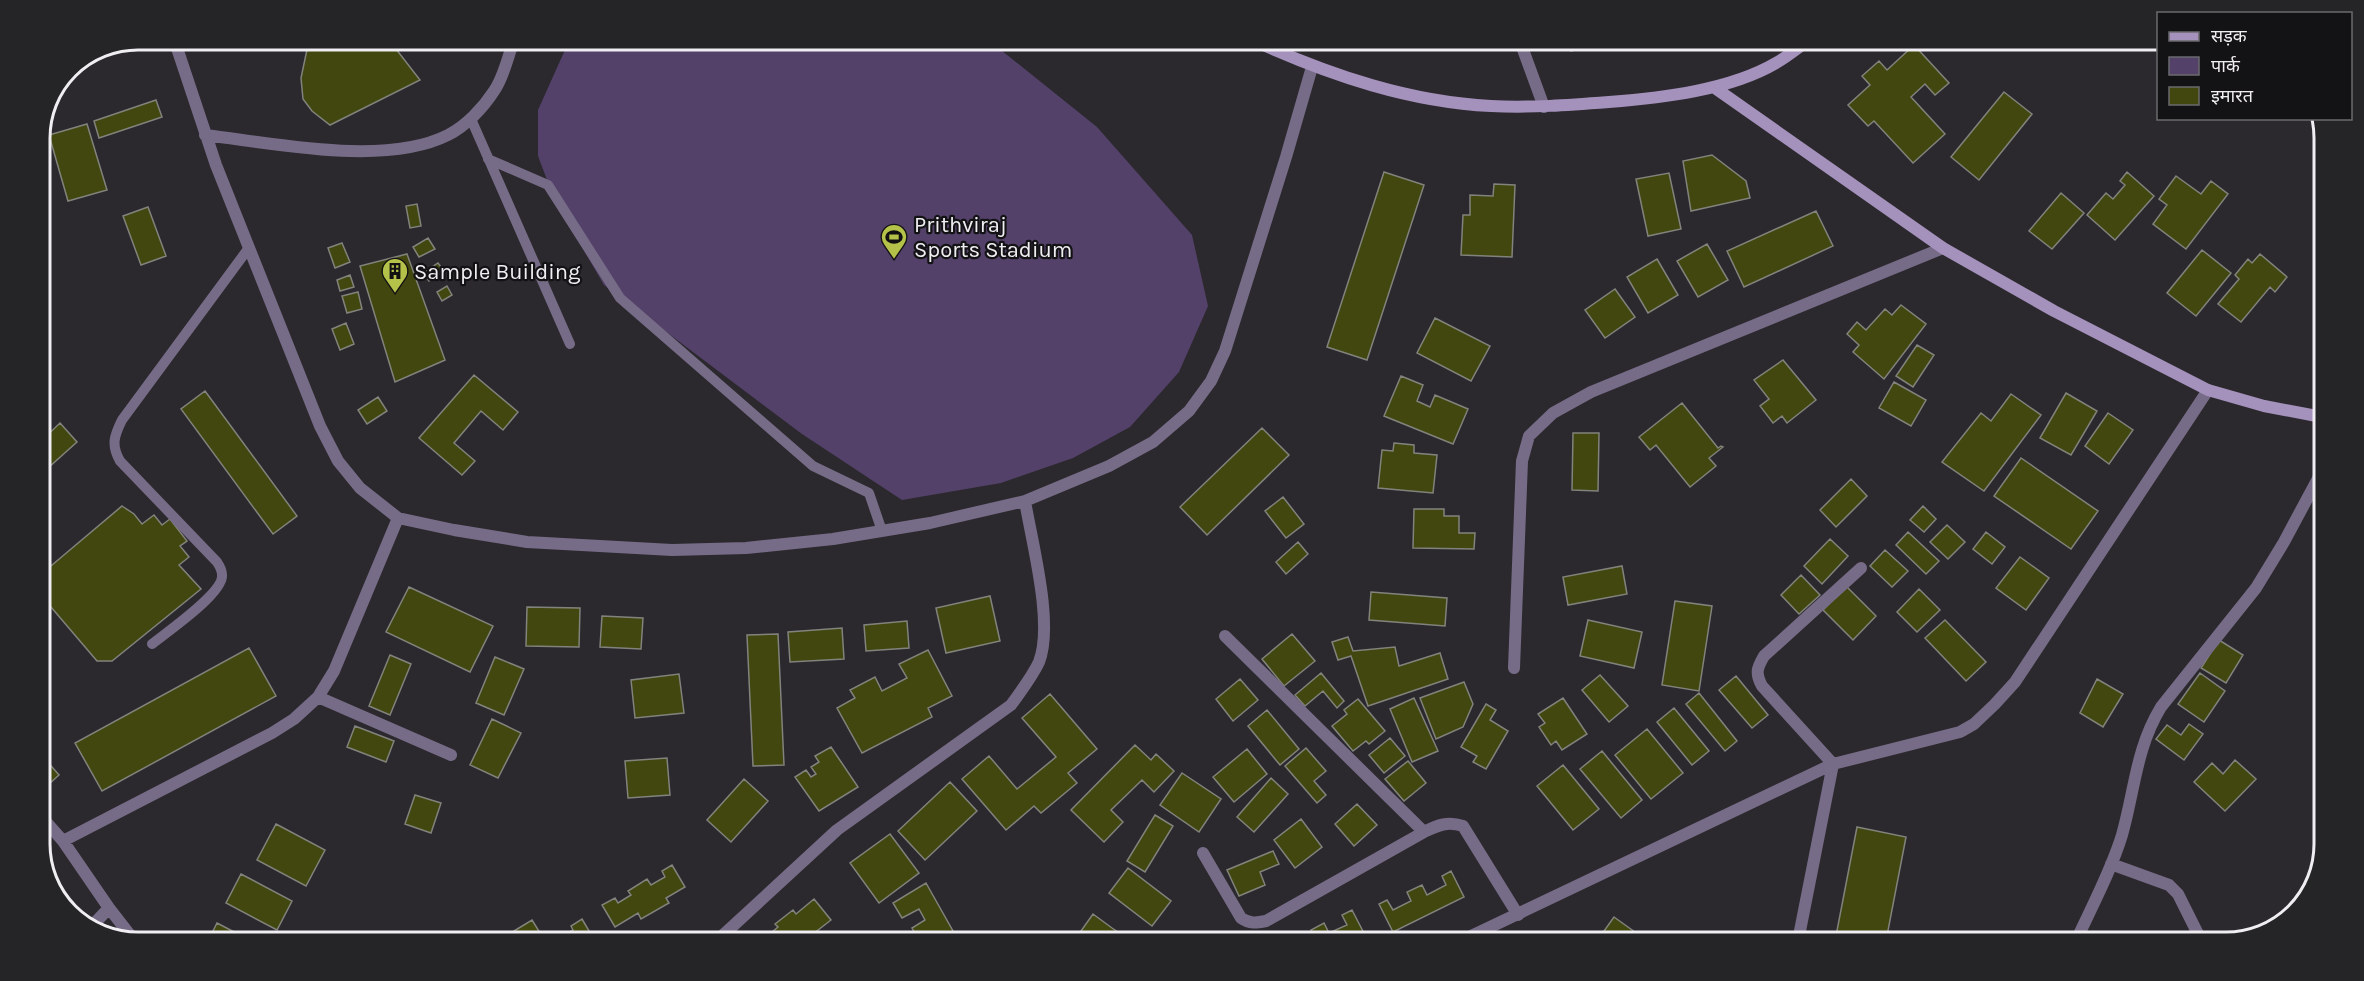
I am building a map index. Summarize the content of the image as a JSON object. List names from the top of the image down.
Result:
{
  "places": {
    "sports": ["Prithviraj Sports Stadium"],
    "building": ["Sample Building"]
  },
  "legend": ["सड़क", "पार्क", "इमारत"]
}
